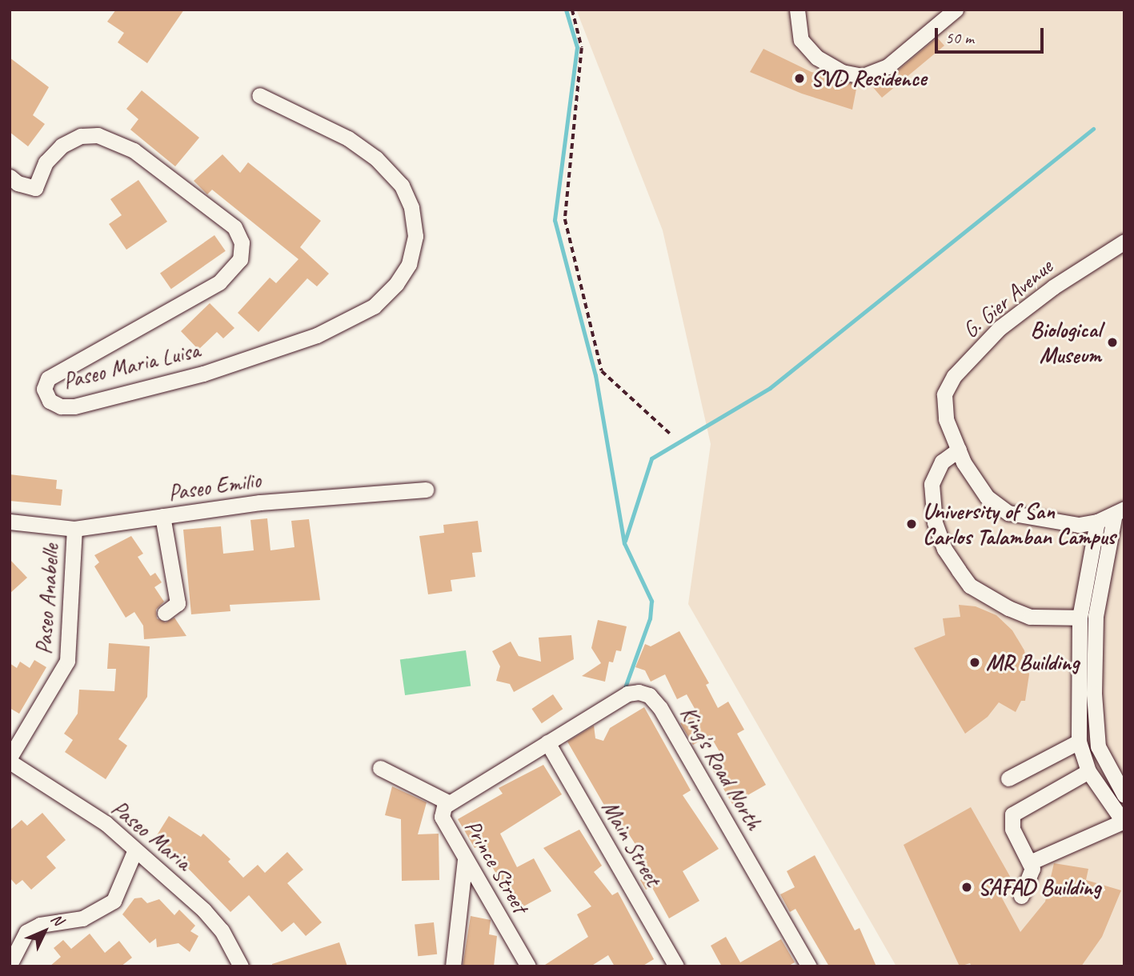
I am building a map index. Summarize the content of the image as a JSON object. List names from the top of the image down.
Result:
{
  "streets": {
    "street": [
      "G. Gier Avenue",
      "Paseo Maria Luisa",
      "Paseo Emilio",
      "Paseo Anabelle",
      "King's Road North",
      "Paseo Maria",
      "Main Street",
      "Prince Street"
    ]
  },
  "crossings": [
    ["Paseo Emilio", "Paseo Anabelle"],
    ["King's Road North", "Main Street"],
    ["King's Road North", "Prince Street"],
    ["Main Street", "Prince Street"]
  ],
  "places": [
    "SVD Residence",
    "Biological Museum",
    "University of San Carlos Talamban Campus",
    "MR Building",
    "SAFAD Building"
  ],
  "scale_bar": "50 m",
  "north": "top right"
}
